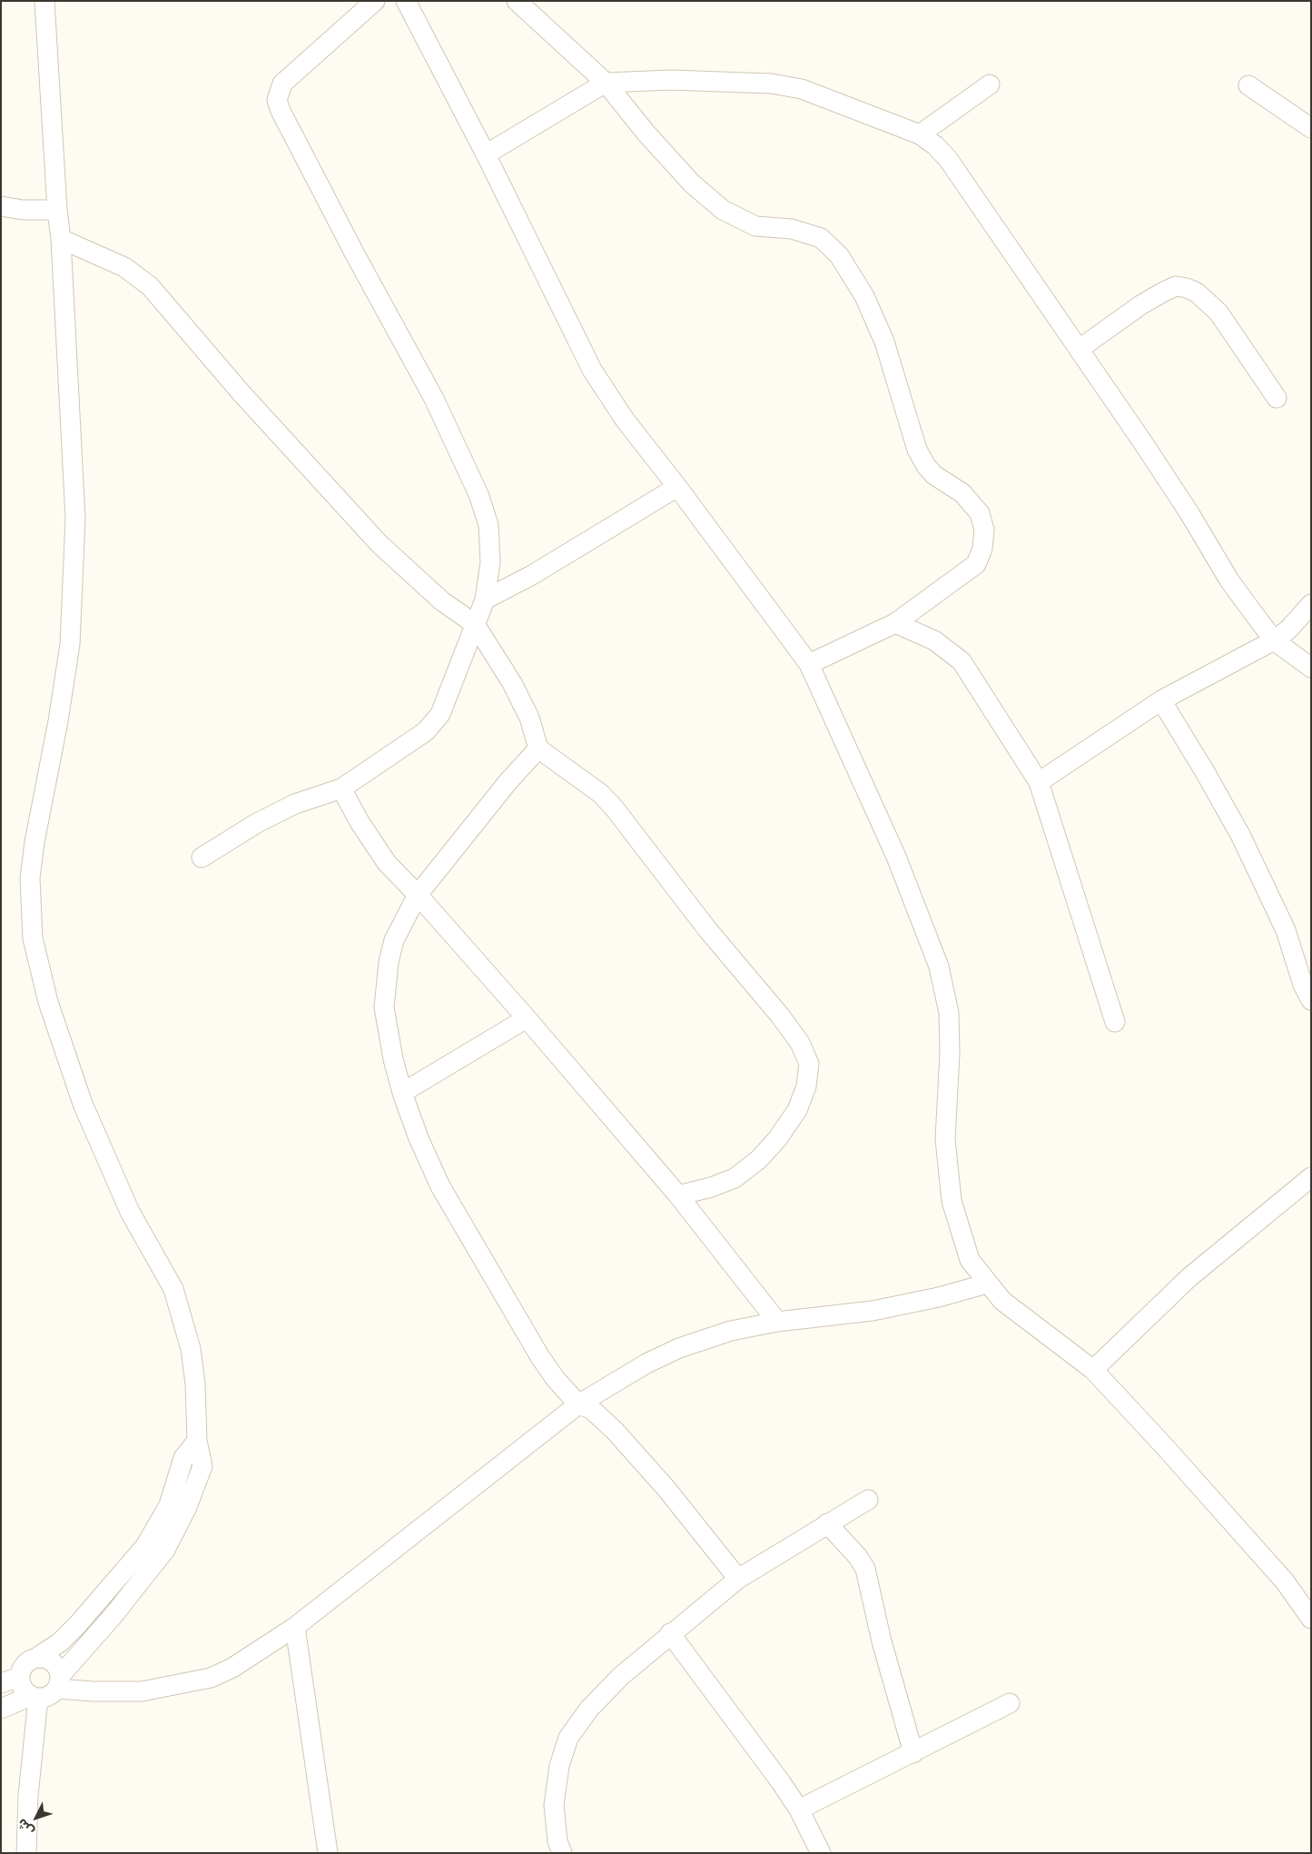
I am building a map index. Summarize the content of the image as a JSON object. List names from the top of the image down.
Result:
{
  "north": "bottom left"
}
